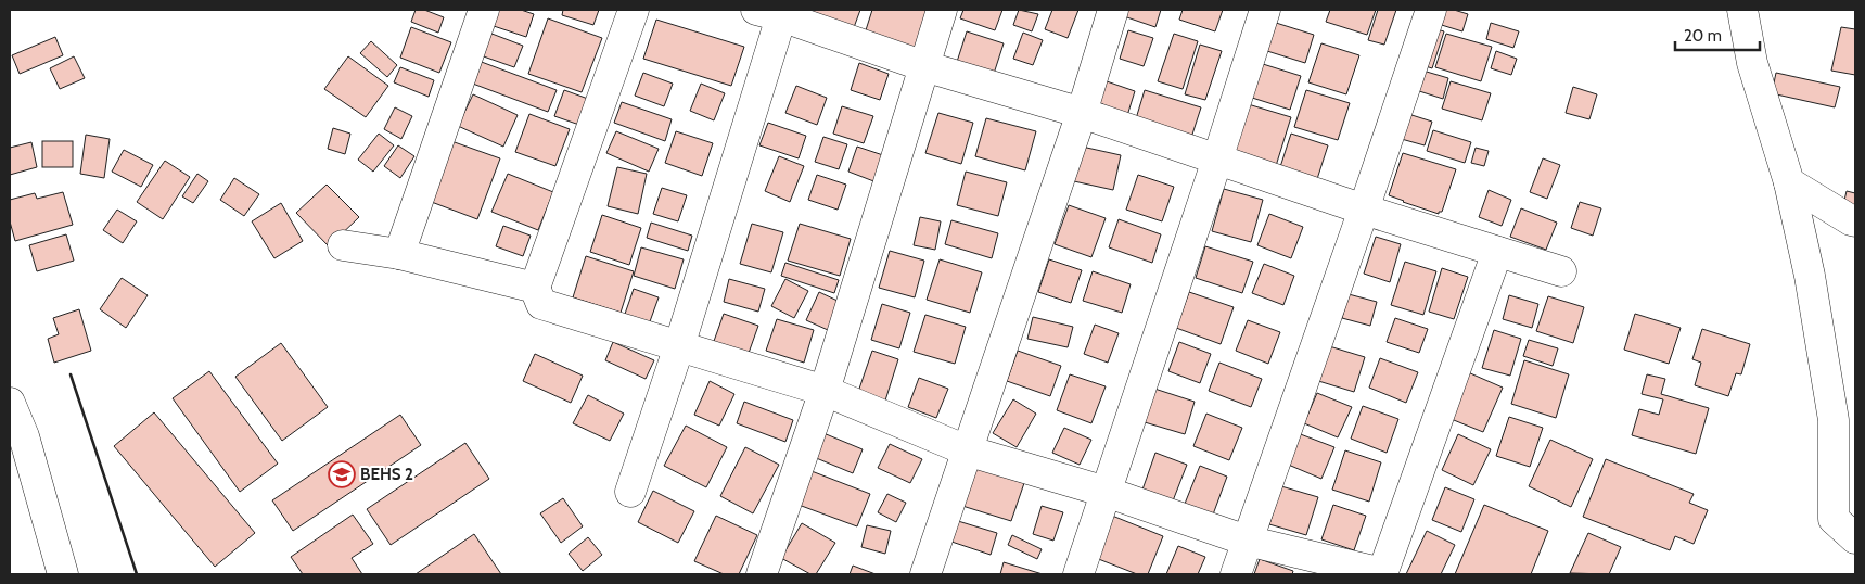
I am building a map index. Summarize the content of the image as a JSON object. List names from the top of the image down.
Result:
{
  "places": {
    "school or university": ["BEHS 2"]
  },
  "scale_bar": "20 m"
}
